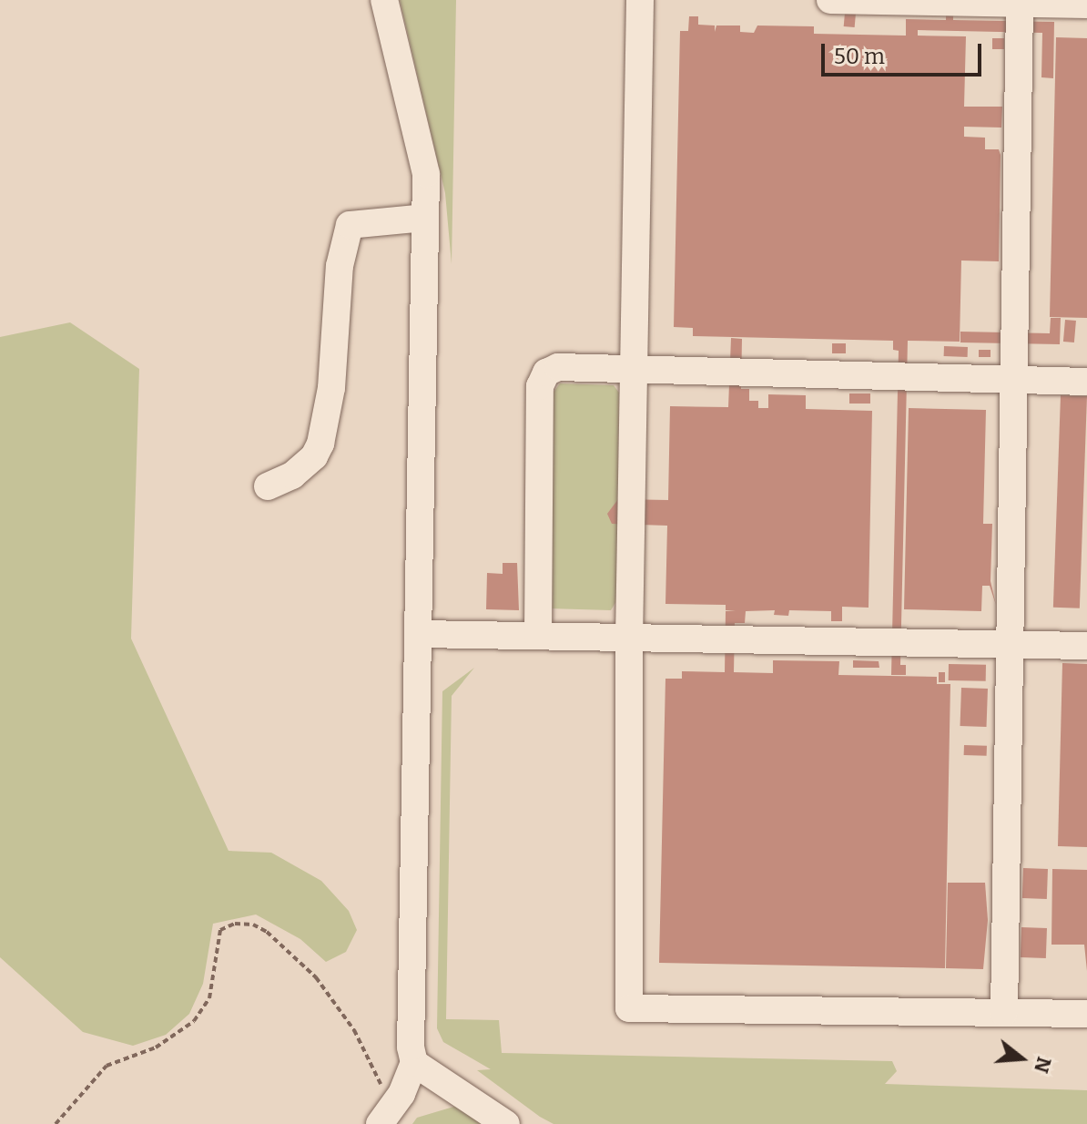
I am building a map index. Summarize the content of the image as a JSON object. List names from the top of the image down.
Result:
{
  "scale_bar": "50 m",
  "north": "right"
}
